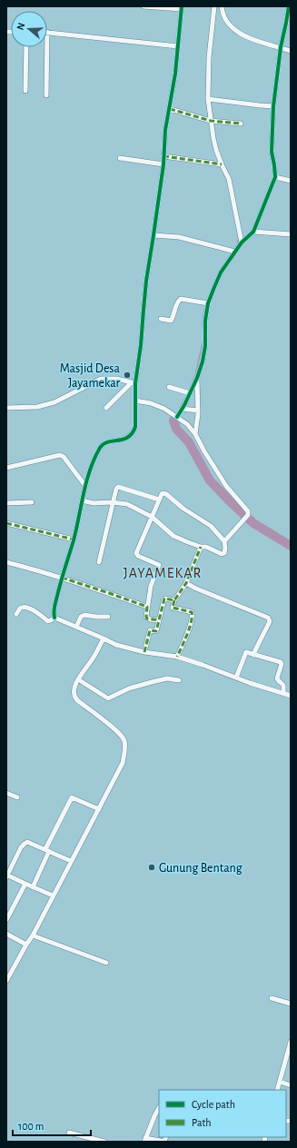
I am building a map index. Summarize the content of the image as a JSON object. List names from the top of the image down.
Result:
{
  "districts": ["JAYAMEKAR"],
  "places": ["Masjid Desa Jayamekar", "Gunung Bentang"],
  "legend": ["Cycle path", "Path"],
  "scale_bar": "100 m",
  "north": "left"
}
